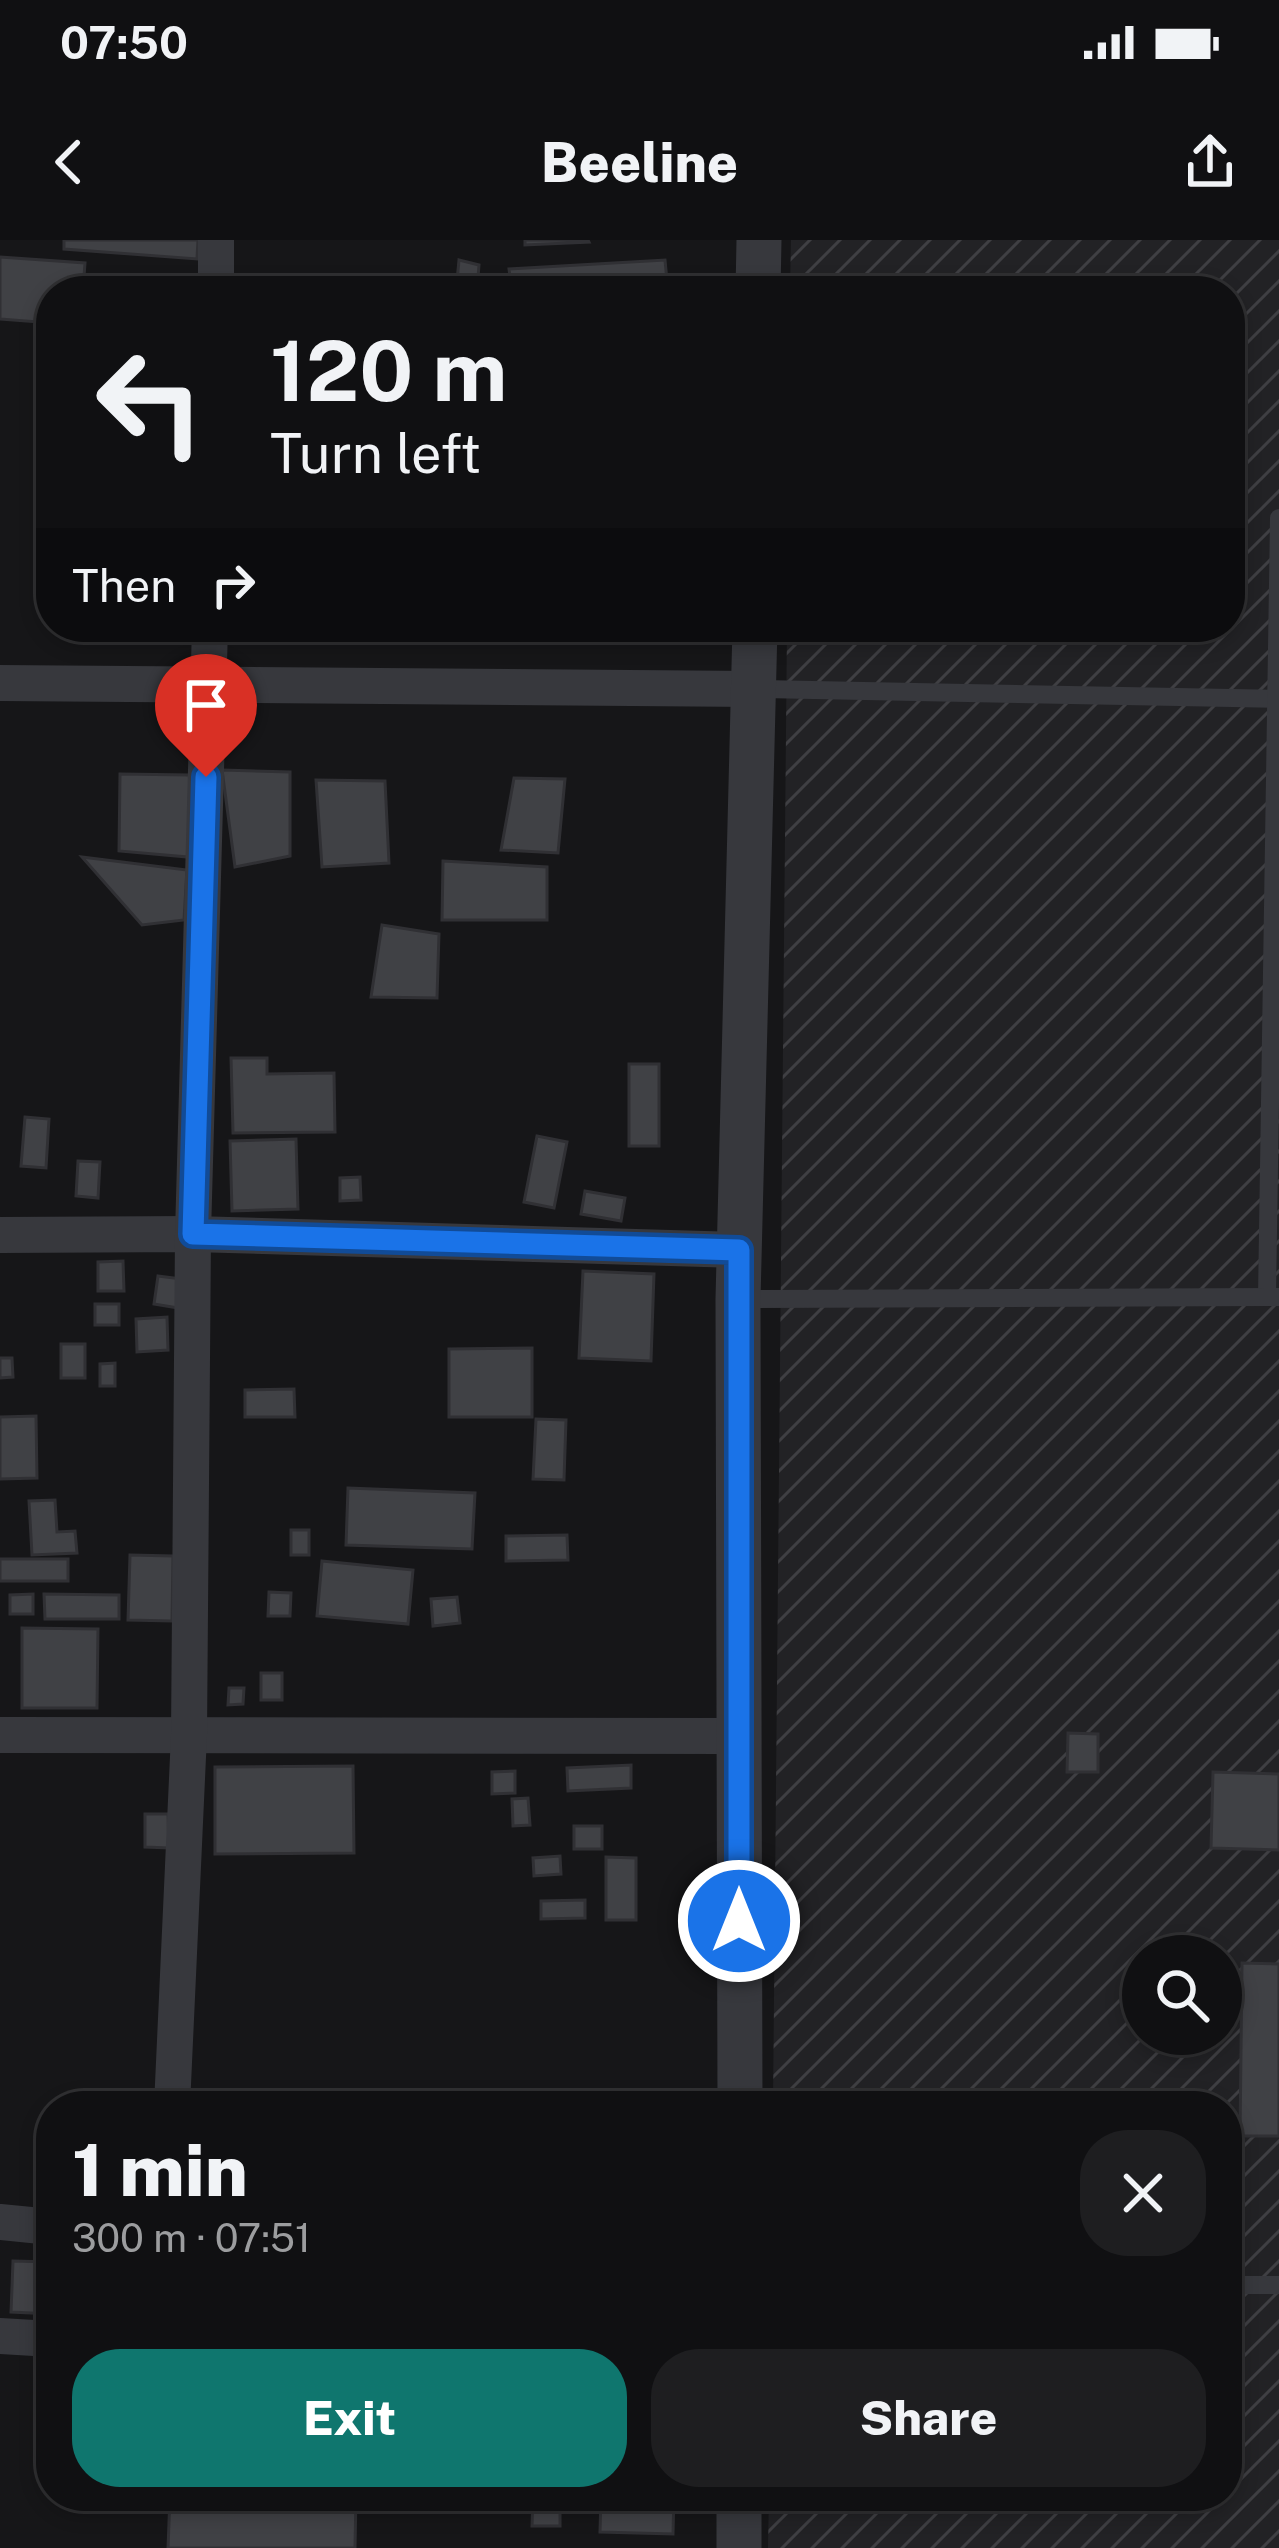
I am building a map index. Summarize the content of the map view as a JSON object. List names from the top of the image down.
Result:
{
  "page": {
    "status": "07:50",
    "header": "Beeline",
    "turn": ["120 m", "Turn left"],
    "then": "Then",
    "heading": ["1 min", "300 m · 07:51"],
    "buttons": ["Exit", "Share"]
  }
}
